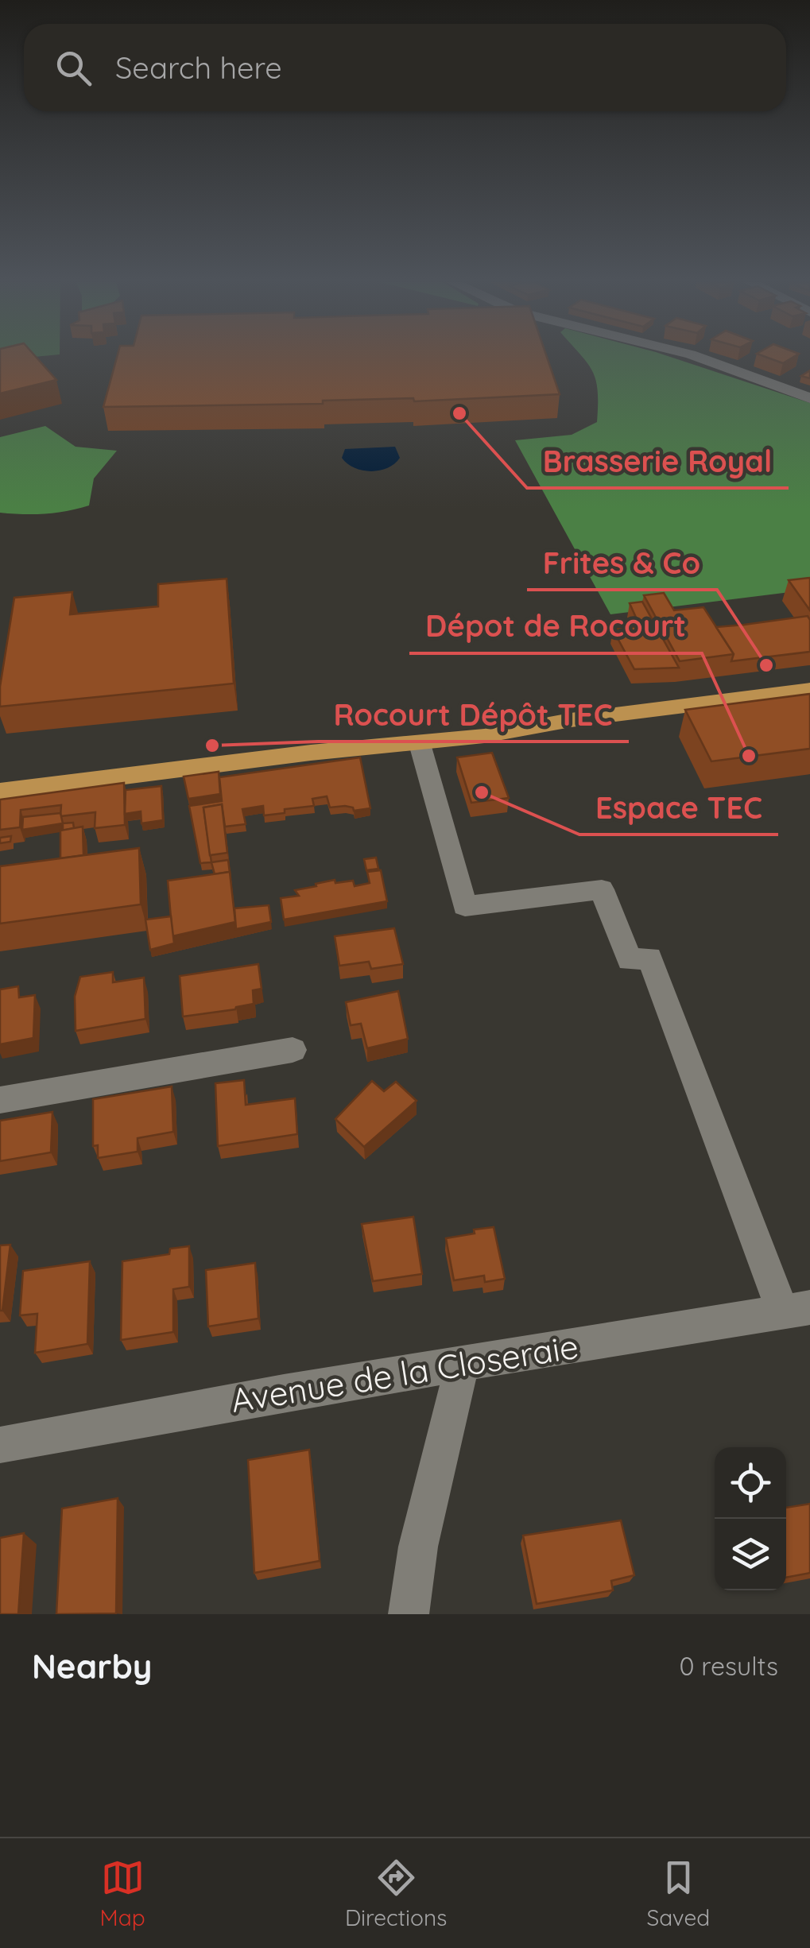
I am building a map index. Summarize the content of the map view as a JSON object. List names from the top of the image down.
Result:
{
  "streets": {
    "street": ["Avenue de la Closeraie"]
  },
  "places": [
    "Brasserie Royal",
    "Frites & Co",
    "Rocourt Dépôt TEC",
    "Dépot de Rocourt",
    "Espace TEC"
  ],
  "page": {
    "search": "Search here",
    "heading": ["Nearby", "0 results"],
    "nav": ["Map", "Directions", "Saved"]
  }
}
